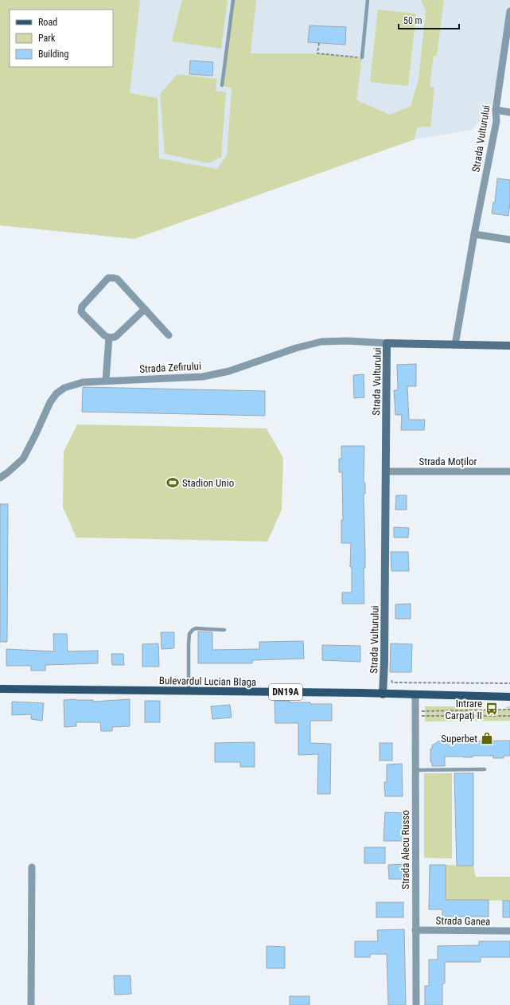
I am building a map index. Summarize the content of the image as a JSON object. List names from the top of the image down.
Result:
{
  "streets": {
    "main road": ["Bulevardul Lucian Blaga", "DN19A"],
    "street": [
      "Strada Vulturului",
      "Strada Zefirului",
      "Strada Moților",
      "Strada Alecu Russo",
      "Strada Ganea"
    ]
  },
  "crossings": [
    ["Strada Vulturului", "Strada Zefirului"],
    ["Strada Vulturului", "Strada Moților"],
    ["Strada Vulturului", "Bulevardul Lucian Blaga"],
    ["Bulevardul Lucian Blaga", "Strada Alecu Russo"],
    ["Strada Alecu Russo", "Strada Ganea"]
  ],
  "places": {
    "sports": ["Stadion Unio"],
    "bus stop": ["Intrare Carpați II"],
    "shop": ["Superbet"]
  },
  "legend": ["Road", "Park", "Building"],
  "scale_bar": "50 m"
}
